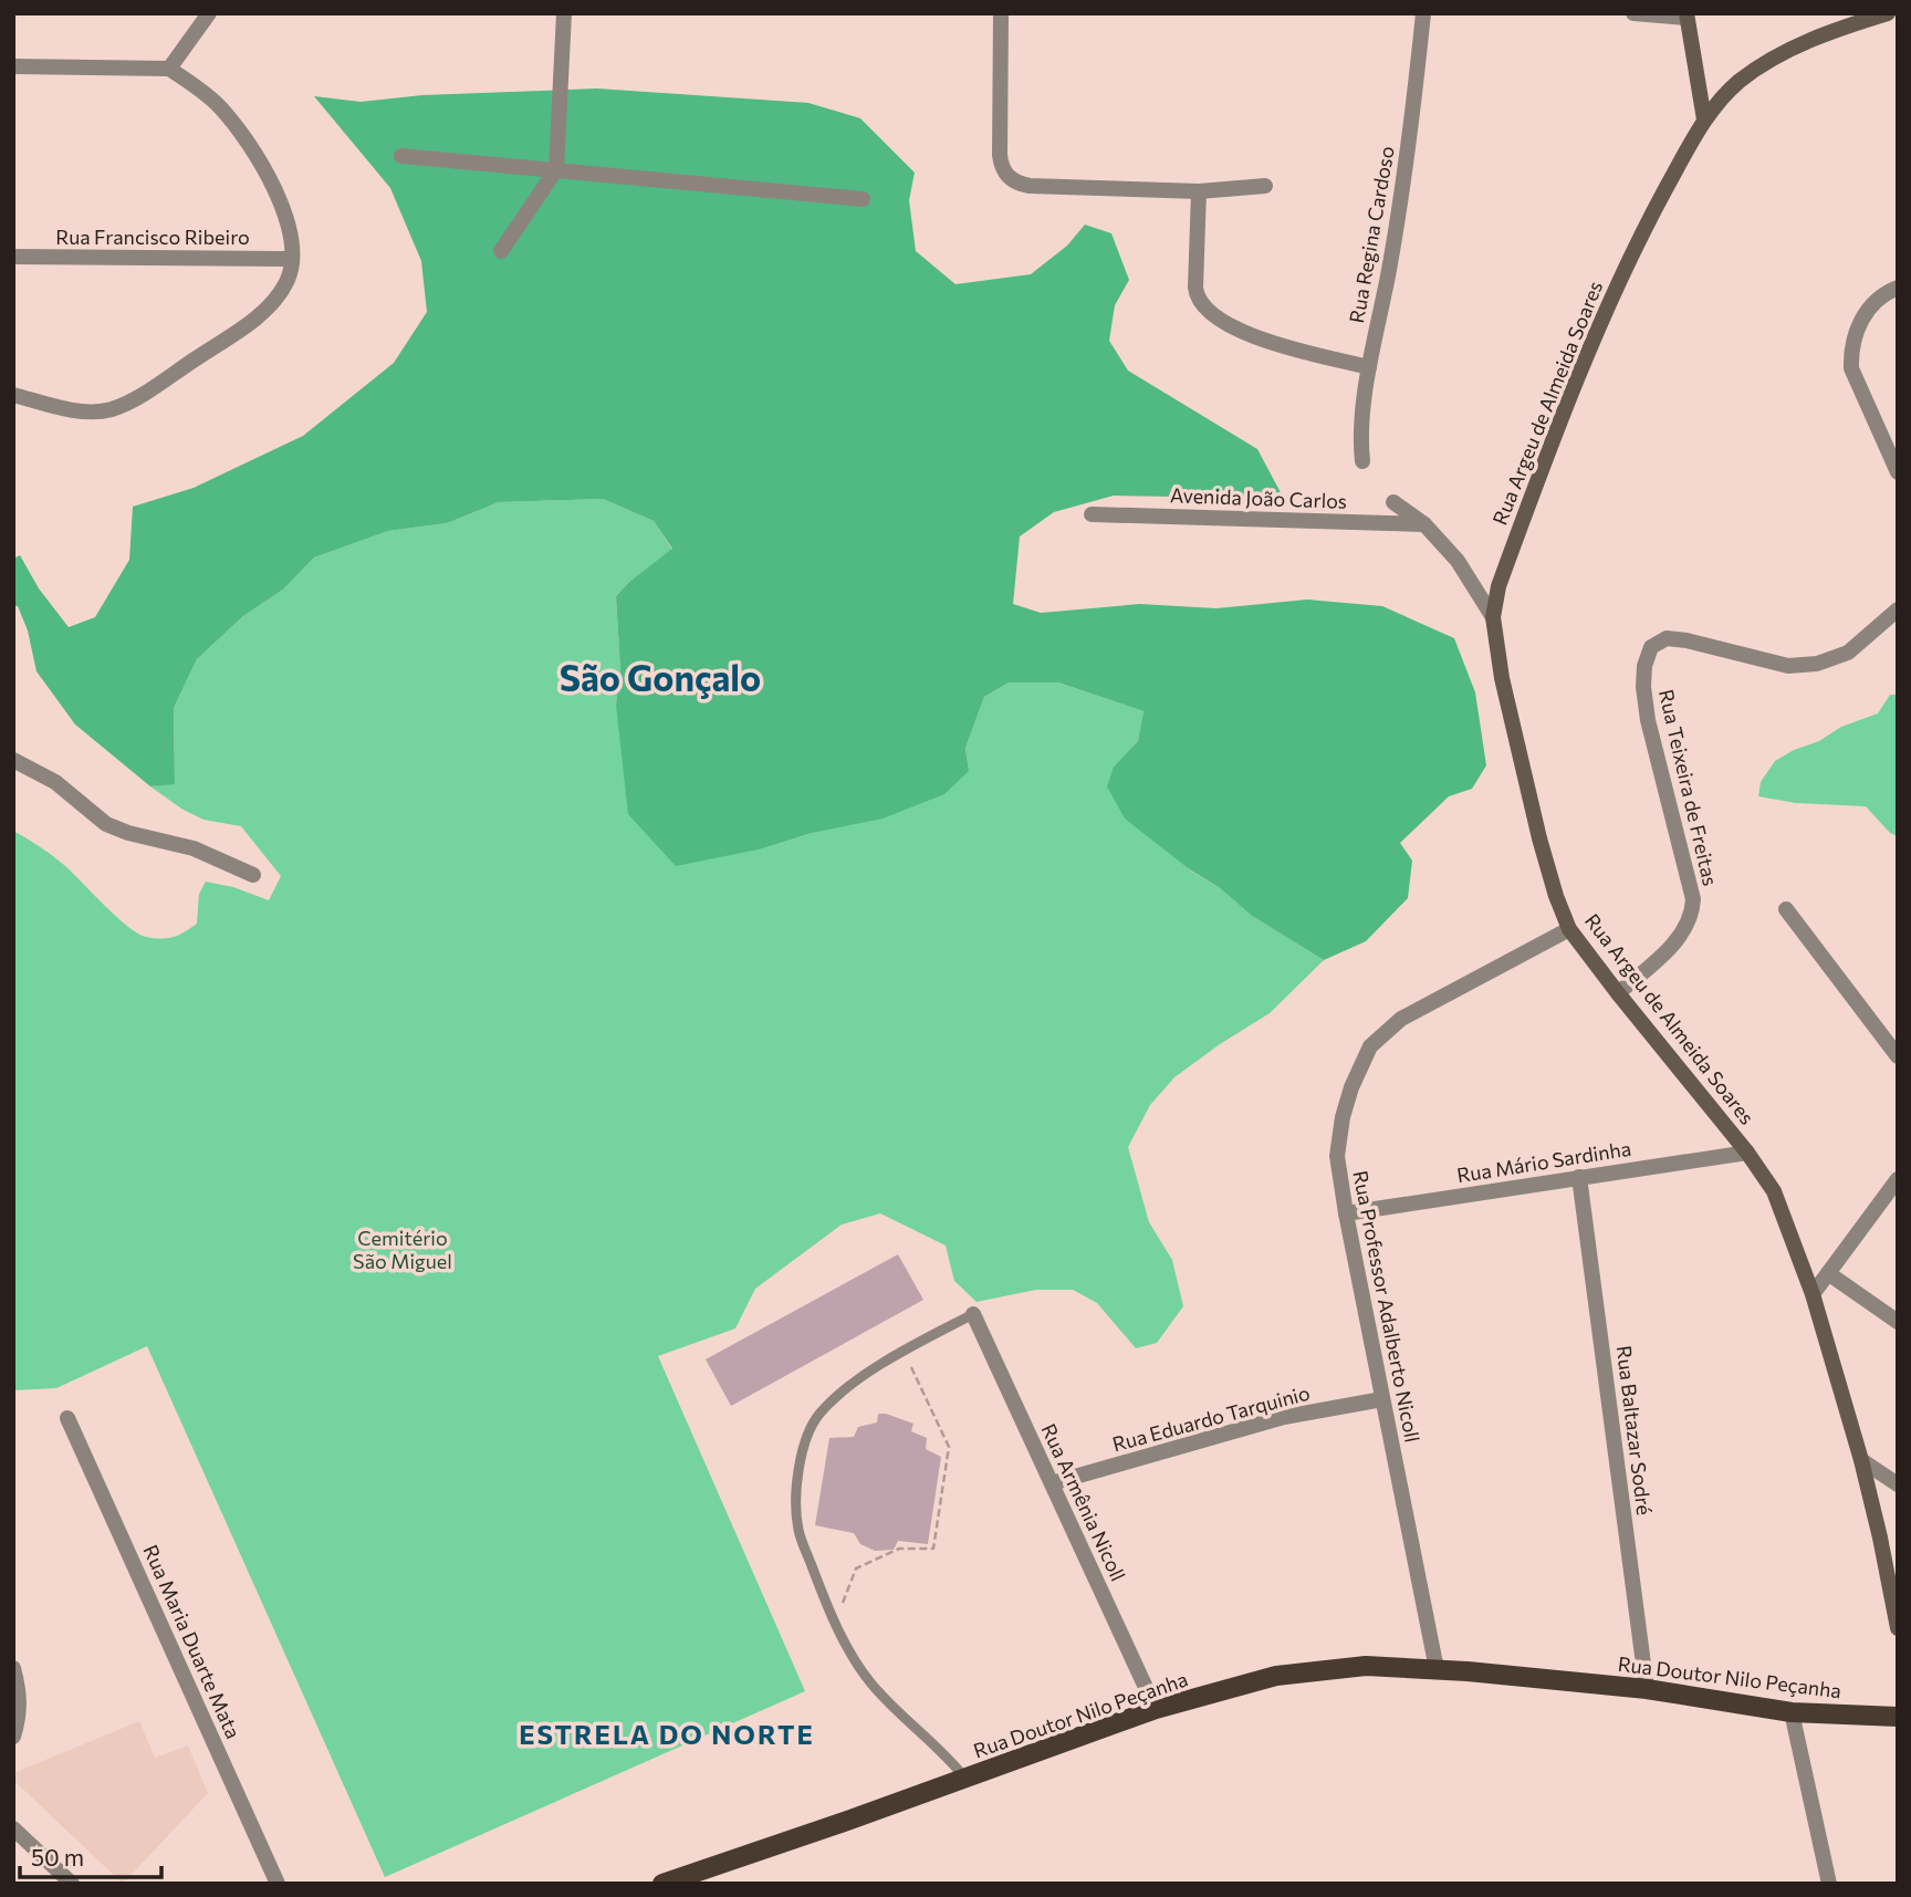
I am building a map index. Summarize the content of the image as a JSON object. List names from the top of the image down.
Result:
{
  "streets": {
    "main road": ["Rua Doutor Nilo Peçanha"],
    "street": [
      "Rua Regina Cardoso",
      "Rua Francisco Ribeiro",
      "Rua Argeu de Almeida Soares",
      "Avenida João Carlos",
      "Rua Teixeira de Freitas",
      "Rua Mário Sardinha",
      "Rua Professor Adalberto Nicoll",
      "Rua Eduardo Tarquinio",
      "Rua Baltazar Sodré",
      "Rua Armênia Nicoll",
      "Rua Maria Duarte Mata"
    ]
  },
  "crossings": [
    ["Rua Argeu de Almeida Soares", "Rua Teixeira de Freitas"],
    ["Rua Argeu de Almeida Soares", "Rua Mário Sardinha"],
    ["Rua Argeu de Almeida Soares", "Rua Professor Adalberto Nicoll"],
    ["Rua Mário Sardinha", "Rua Professor Adalberto Nicoll"],
    ["Rua Mário Sardinha", "Rua Baltazar Sodré"],
    ["Rua Professor Adalberto Nicoll", "Rua Eduardo Tarquinio"],
    ["Rua Professor Adalberto Nicoll", "Rua Doutor Nilo Peçanha"],
    ["Rua Eduardo Tarquinio", "Rua Armênia Nicoll"],
    ["Rua Baltazar Sodré", "Rua Doutor Nilo Peçanha"],
    ["Rua Armênia Nicoll", "Rua Doutor Nilo Peçanha"]
  ],
  "districts": ["São Gonçalo", "ESTRELA DO NORTE"],
  "parks": ["Cemitério São Miguel"],
  "scale_bar": "50 m"
}
